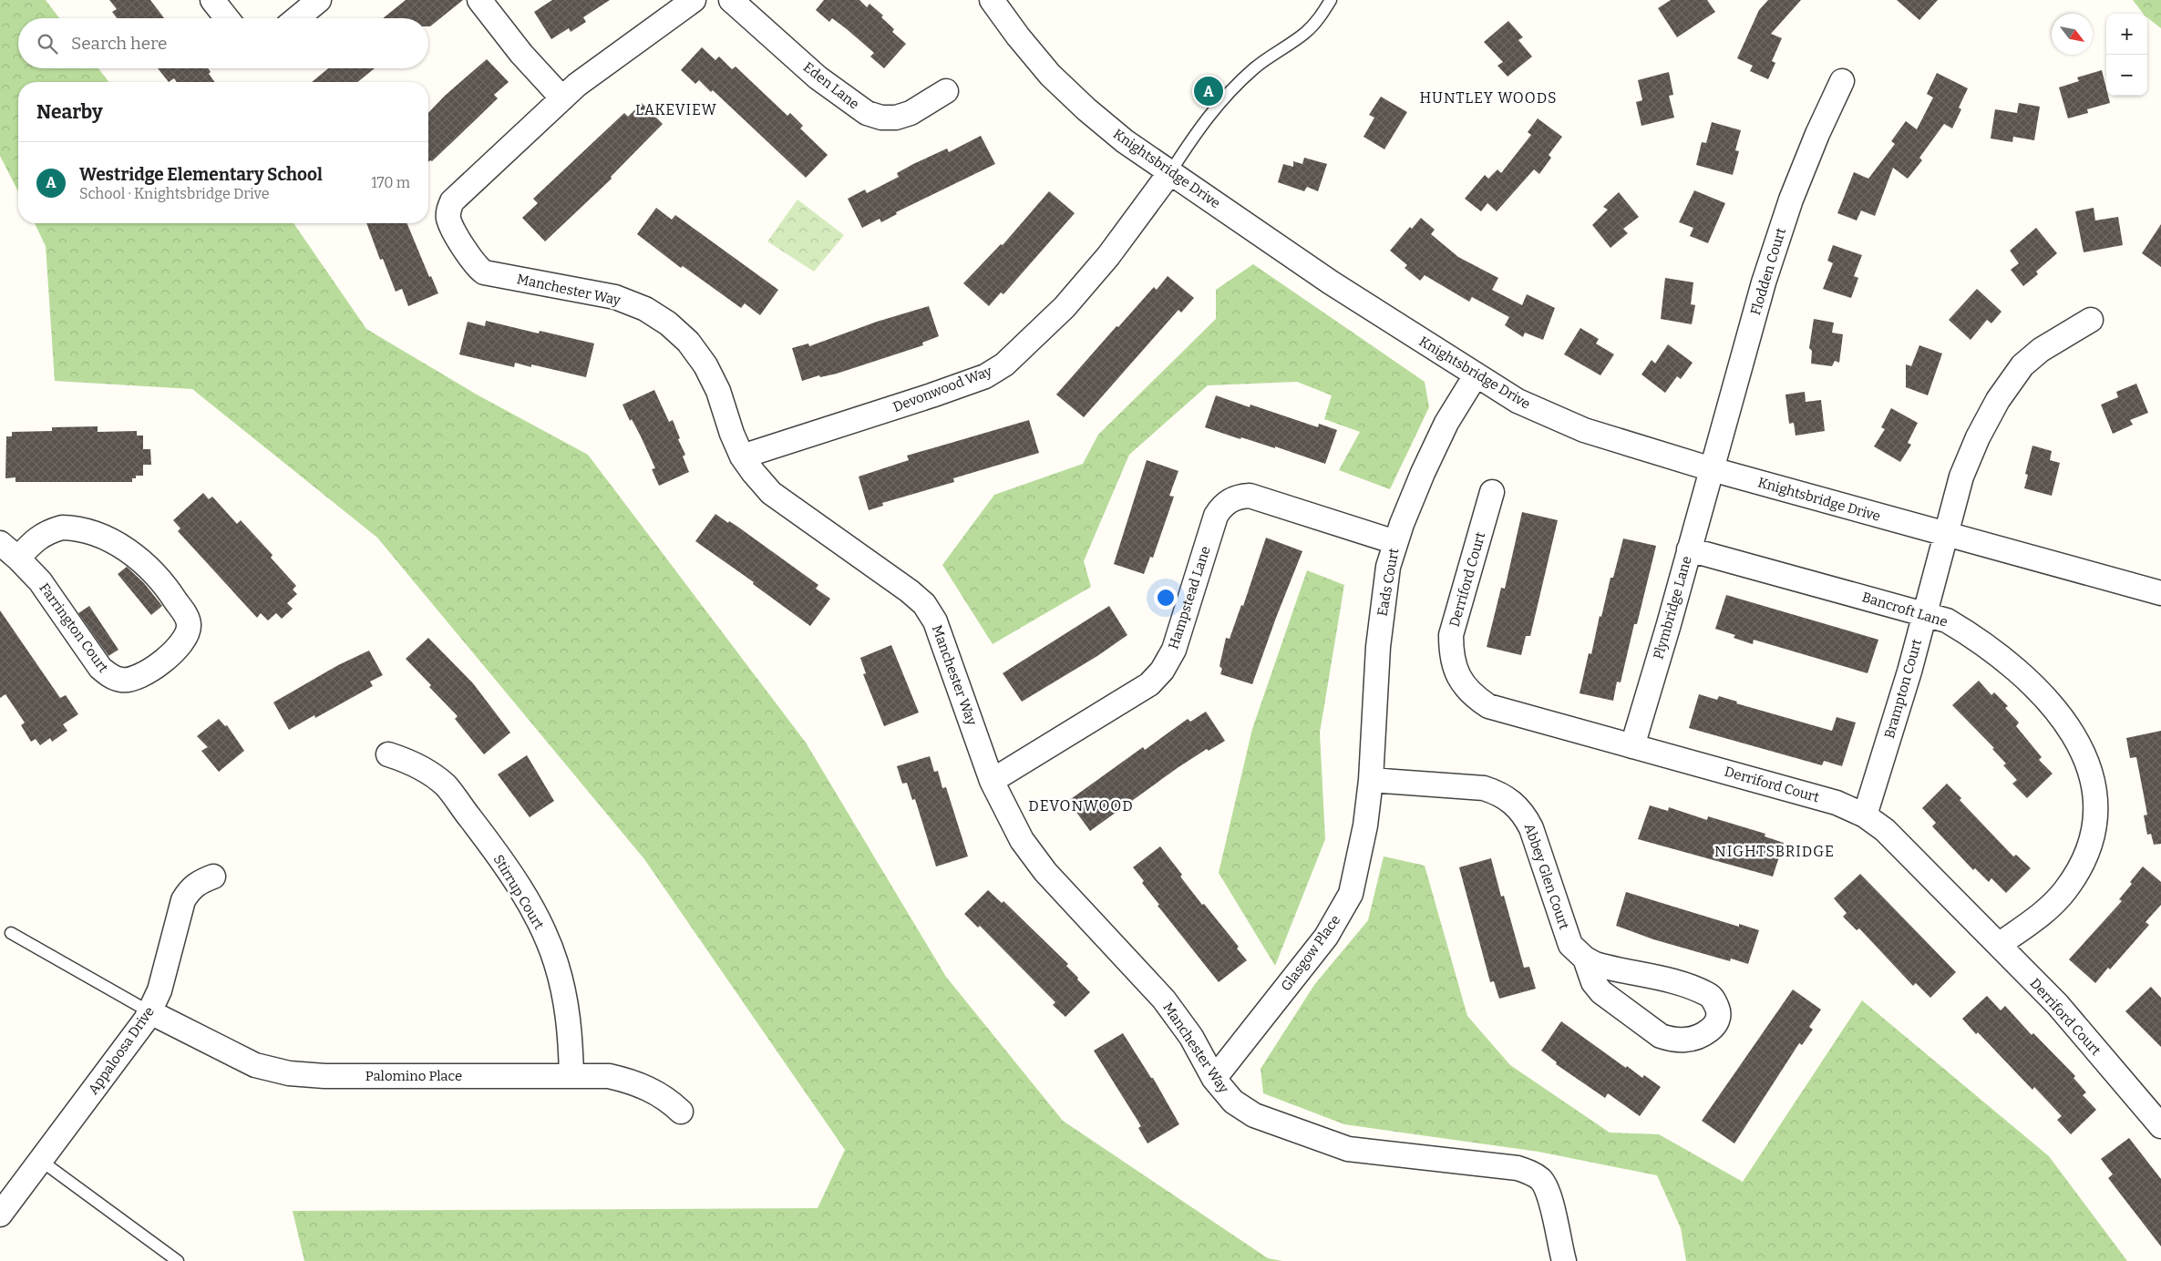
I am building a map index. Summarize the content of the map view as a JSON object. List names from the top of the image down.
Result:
{
  "streets": {
    "street": [
      "Eden Lane",
      "Knightsbridge Drive",
      "Flodden Court",
      "Manchester Way",
      "Devonwood Way",
      "Derriford Court",
      "Eads Court",
      "Hampstead Lane",
      "Plymbridge Lane",
      "Bancroft Lane",
      "Farrington Court",
      "Brampton Court",
      "Abbey Glen Court",
      "Stirrup Court",
      "Glasgow Place",
      "Appaloosa Drive",
      "Palomino Place"
    ]
  },
  "crossings": [
    ["Knightsbridge Drive", "Flodden Court"],
    ["Knightsbridge Drive", "Devonwood Way"],
    ["Knightsbridge Drive", "Eads Court"],
    ["Knightsbridge Drive", "Plymbridge Lane"],
    ["Knightsbridge Drive", "Brampton Court"],
    ["Flodden Court", "Plymbridge Lane"],
    ["Manchester Way", "Devonwood Way"],
    ["Manchester Way", "Hampstead Lane"],
    ["Manchester Way", "Glasgow Place"],
    ["Derriford Court", "Plymbridge Lane"],
    ["Derriford Court", "Bancroft Lane"],
    ["Derriford Court", "Brampton Court"],
    ["Eads Court", "Hampstead Lane"],
    ["Eads Court", "Abbey Glen Court"],
    ["Eads Court", "Glasgow Place"],
    ["Plymbridge Lane", "Bancroft Lane"],
    ["Bancroft Lane", "Brampton Court"],
    ["Abbey Glen Court", "Glasgow Place"],
    ["Stirrup Court", "Palomino Place"],
    ["Appaloosa Drive", "Palomino Place"]
  ],
  "districts": [
    "HUNTLEY WOODS",
    "LAKEVIEW",
    "DEVONWOOD",
    "NIGHTSBRIDGE"
  ],
  "north": "bottom right",
  "page": {
    "map_buttons": ["+", "−"],
    "search": "Search here",
    "pins": "A",
    "heading": "Nearby",
    "list": [
      {
        "mark": "A",
        "name": "Westridge Elementary School",
        "note": "School · Knightsbridge Drive",
        "value": "170 m"
      }
    ]
  }
}
